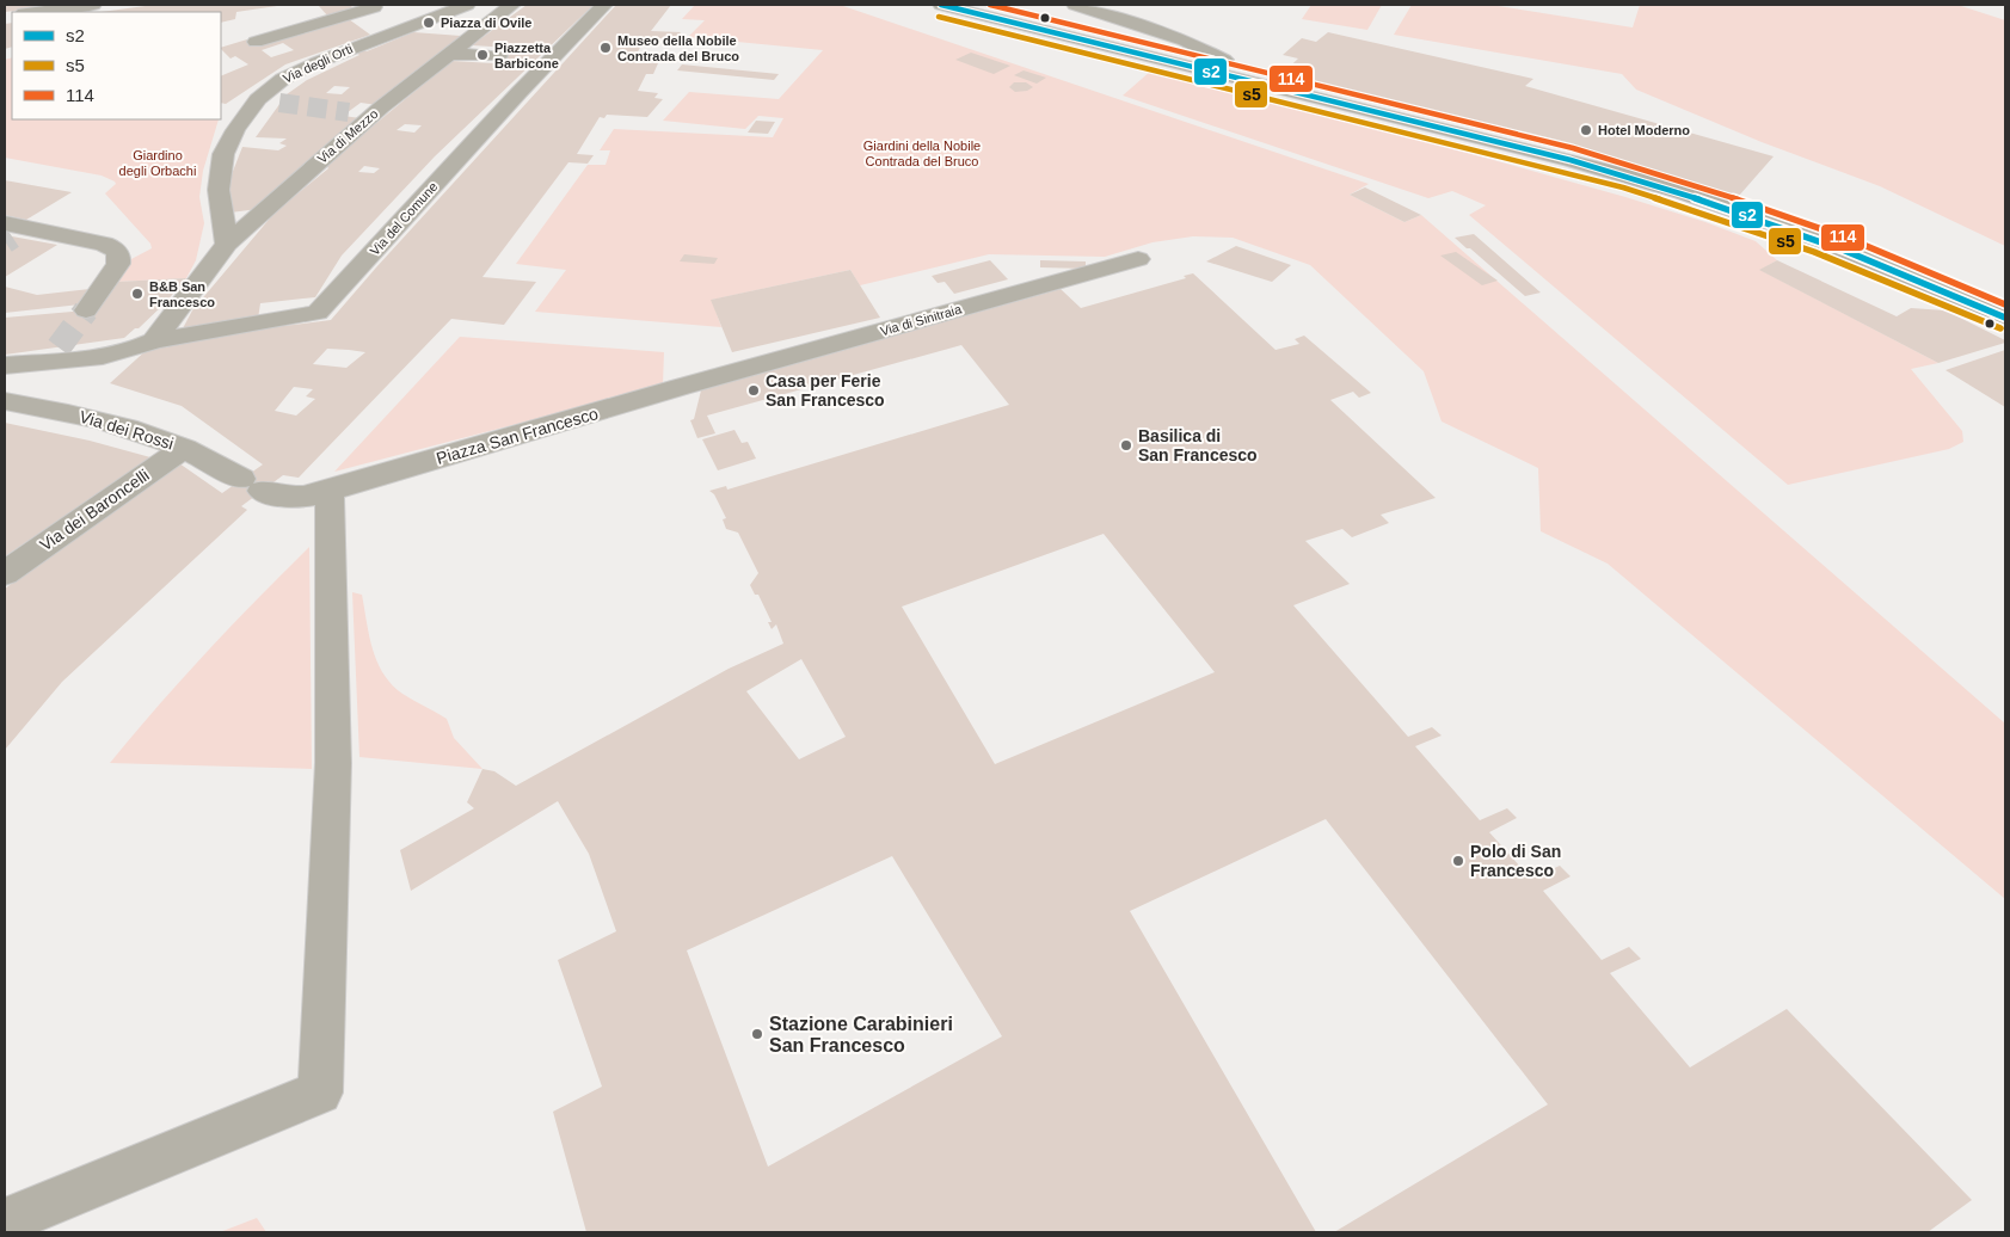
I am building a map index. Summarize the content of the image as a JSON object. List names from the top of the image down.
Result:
{
  "streets": {
    "street": [
      "Via degli Orti",
      "Via di Mezzo",
      "Via del Comune",
      "Via di Sinitraia",
      "Via dei Rossi",
      "Piazza San Francesco",
      "Via dei Baroncelli"
    ]
  },
  "crossings": [
    ["Via degli Orti", "Via di Mezzo"],
    ["Via di Sinitraia", "Piazza San Francesco"],
    ["Via dei Rossi", "Piazza San Francesco"],
    ["Via dei Rossi", "Via dei Baroncelli"]
  ],
  "parks": ["Giardini della Nobile Contrada del Bruco", "Giardino degli Orbachi"],
  "places": [
    "Piazza di Ovile",
    "Museo della Nobile Contrada del Bruco",
    "Piazzetta Barbicone",
    "Hotel Moderno",
    "B&B San Francesco",
    "Casa per Ferie San Francesco",
    "Basilica di San Francesco",
    "Polo di San Francesco",
    "Stazione Carabinieri San Francesco"
  ],
  "lines": ["transit line s2", "transit line 114", "transit line s5"],
  "legend": ["s2", "s5", "114"]
}
